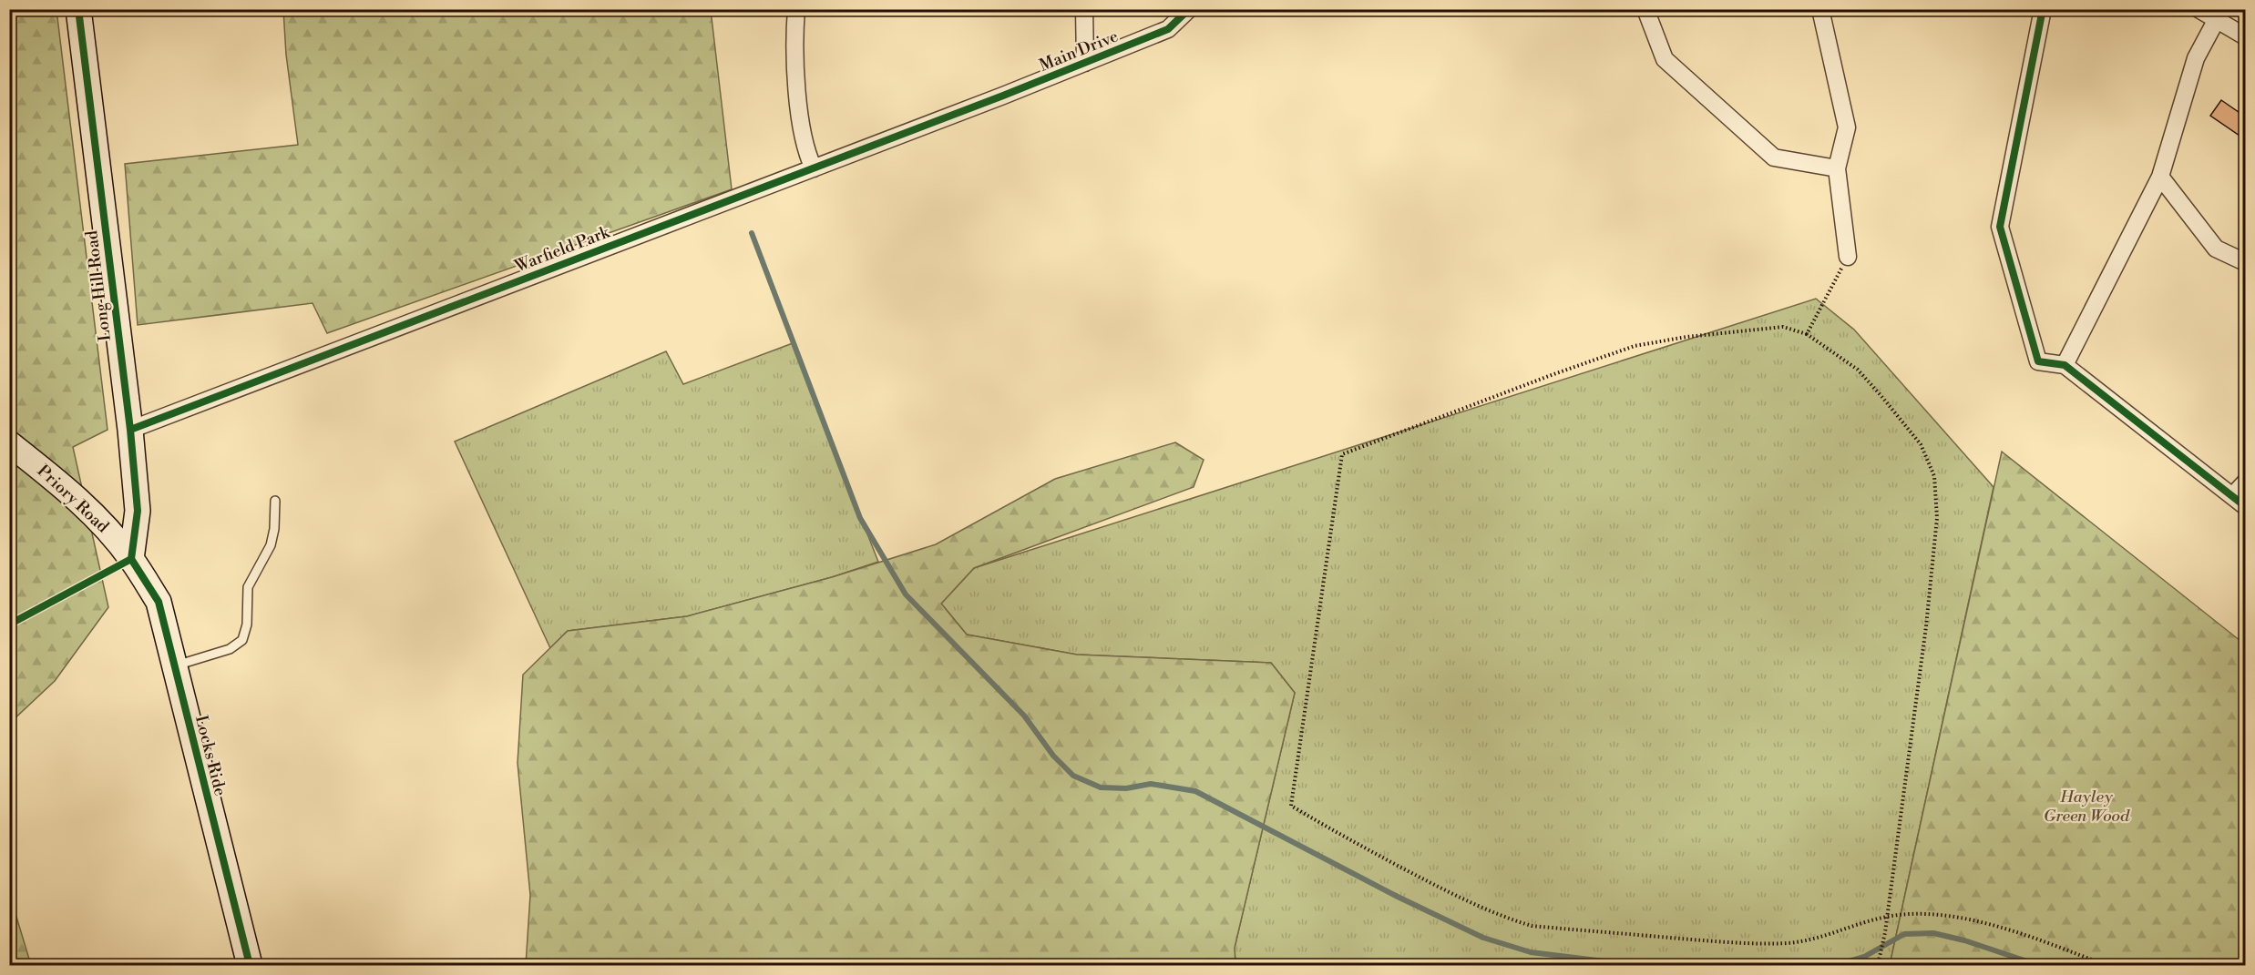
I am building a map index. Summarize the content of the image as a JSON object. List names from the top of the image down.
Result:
{
  "streets": {
    "main road": ["Long Hill Road", "Priory Road", "Locks Ride"],
    "street": ["Main Drive", "Warfield Park"]
  },
  "crossings": [
    ["Main Drive", "Warfield Park"],
    ["Warfield Park", "Long Hill Road"],
    ["Long Hill Road", "Priory Road"],
    ["Long Hill Road", "Locks Ride"],
    ["Priory Road", "Locks Ride"]
  ],
  "parks": ["Hayley Green Wood"]
}
